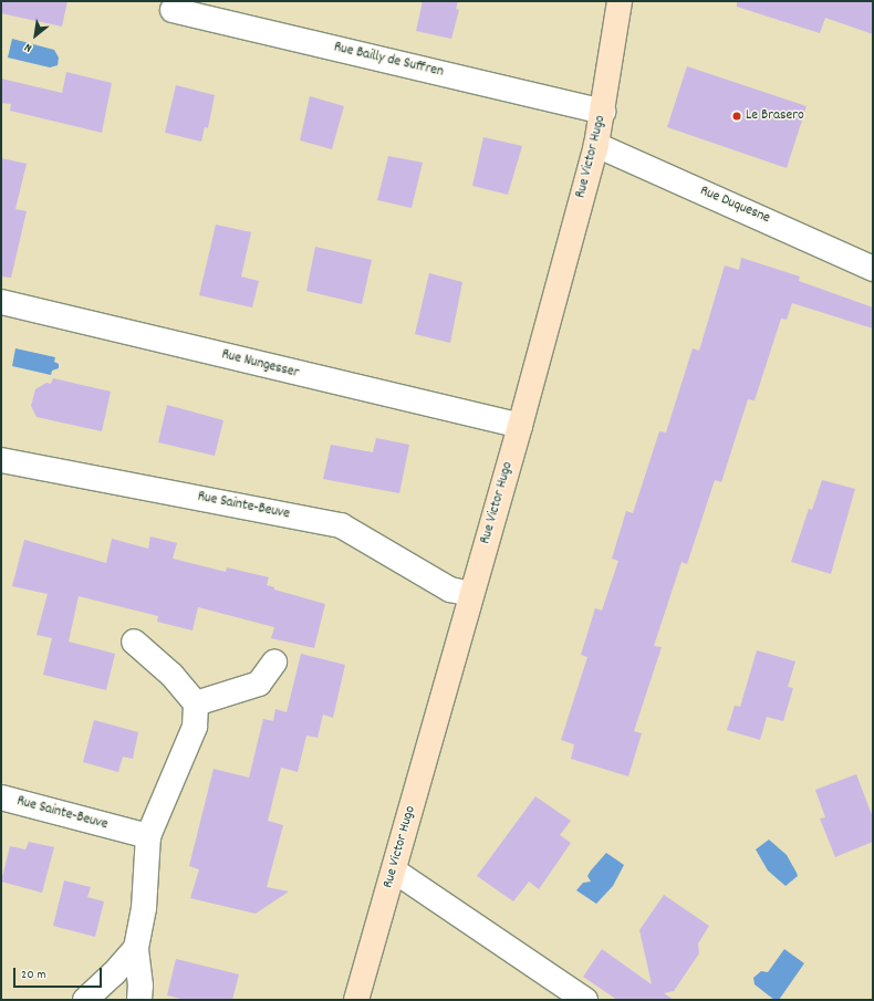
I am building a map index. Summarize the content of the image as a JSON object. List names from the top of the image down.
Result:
{
  "streets": {
    "street": [
      "Rue Bailly de Suffren",
      "Rue Victor Hugo",
      "Rue Duquesne",
      "Rue Nungesser",
      "Rue Sainte-Beuve"
    ]
  },
  "crossings": [
    ["Rue Bailly de Suffren", "Rue Victor Hugo"],
    ["Rue Victor Hugo", "Rue Duquesne"],
    ["Rue Victor Hugo", "Rue Nungesser"],
    ["Rue Victor Hugo", "Rue Sainte-Beuve"]
  ],
  "places": ["Le Brasero"],
  "scale_bar": "20 m",
  "north": "bottom left"
}
